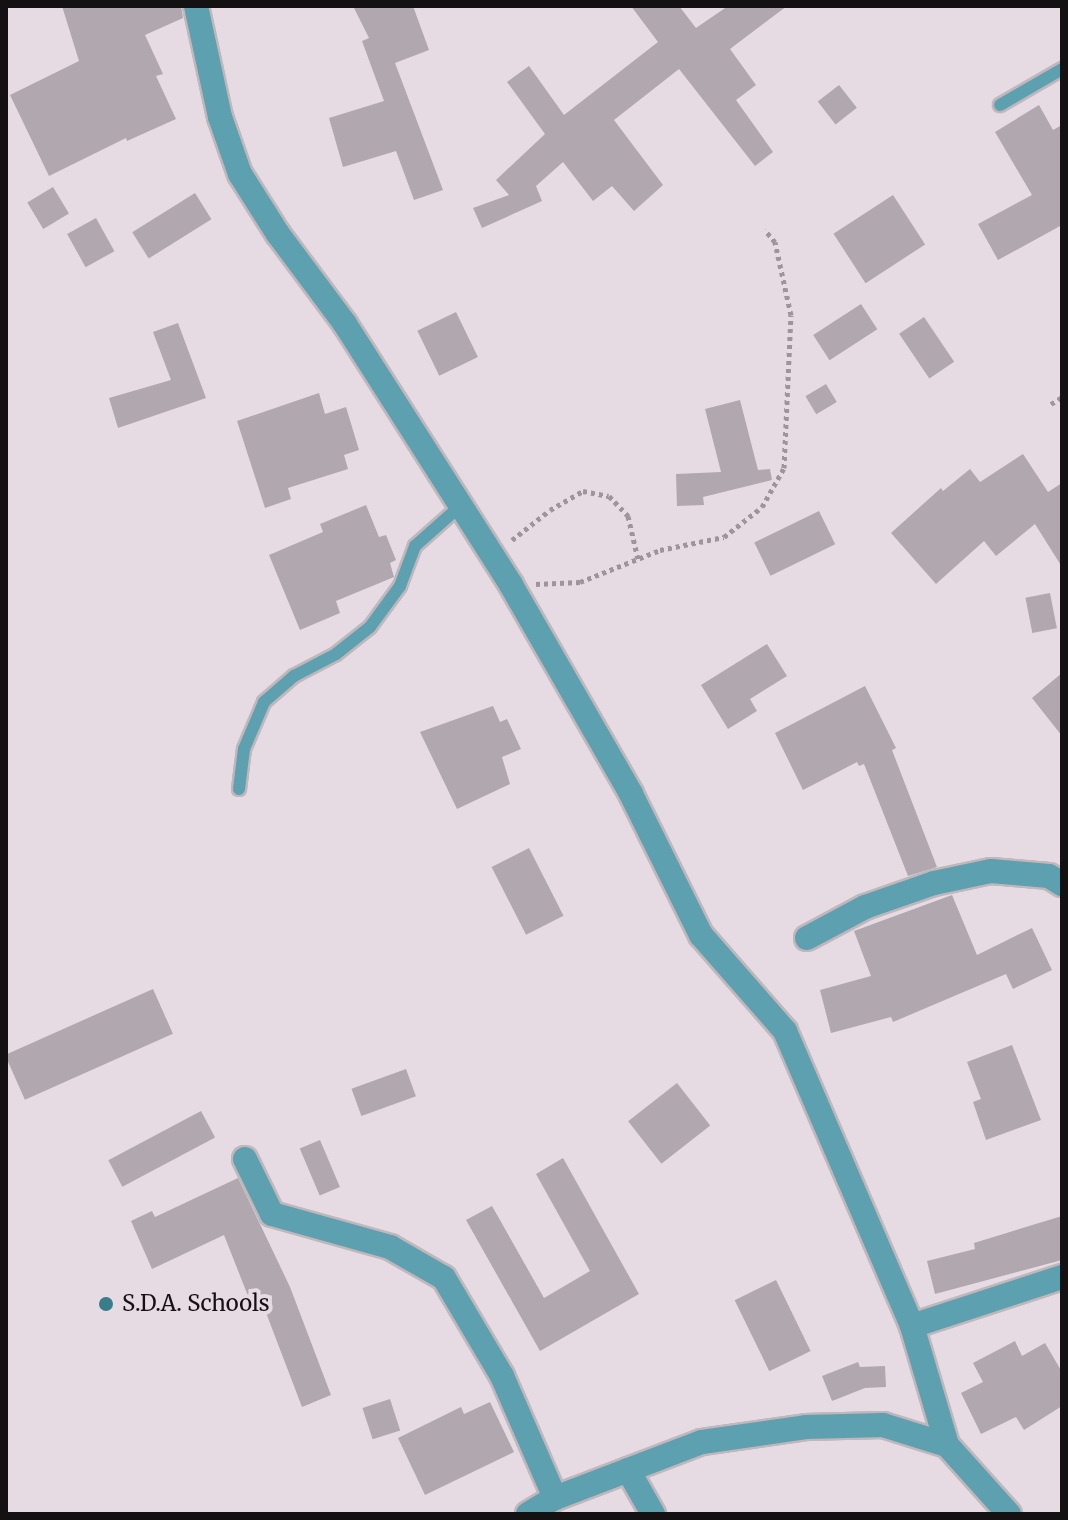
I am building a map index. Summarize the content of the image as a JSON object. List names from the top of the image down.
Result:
{
  "places": ["S.D.A. Schools"]
}
